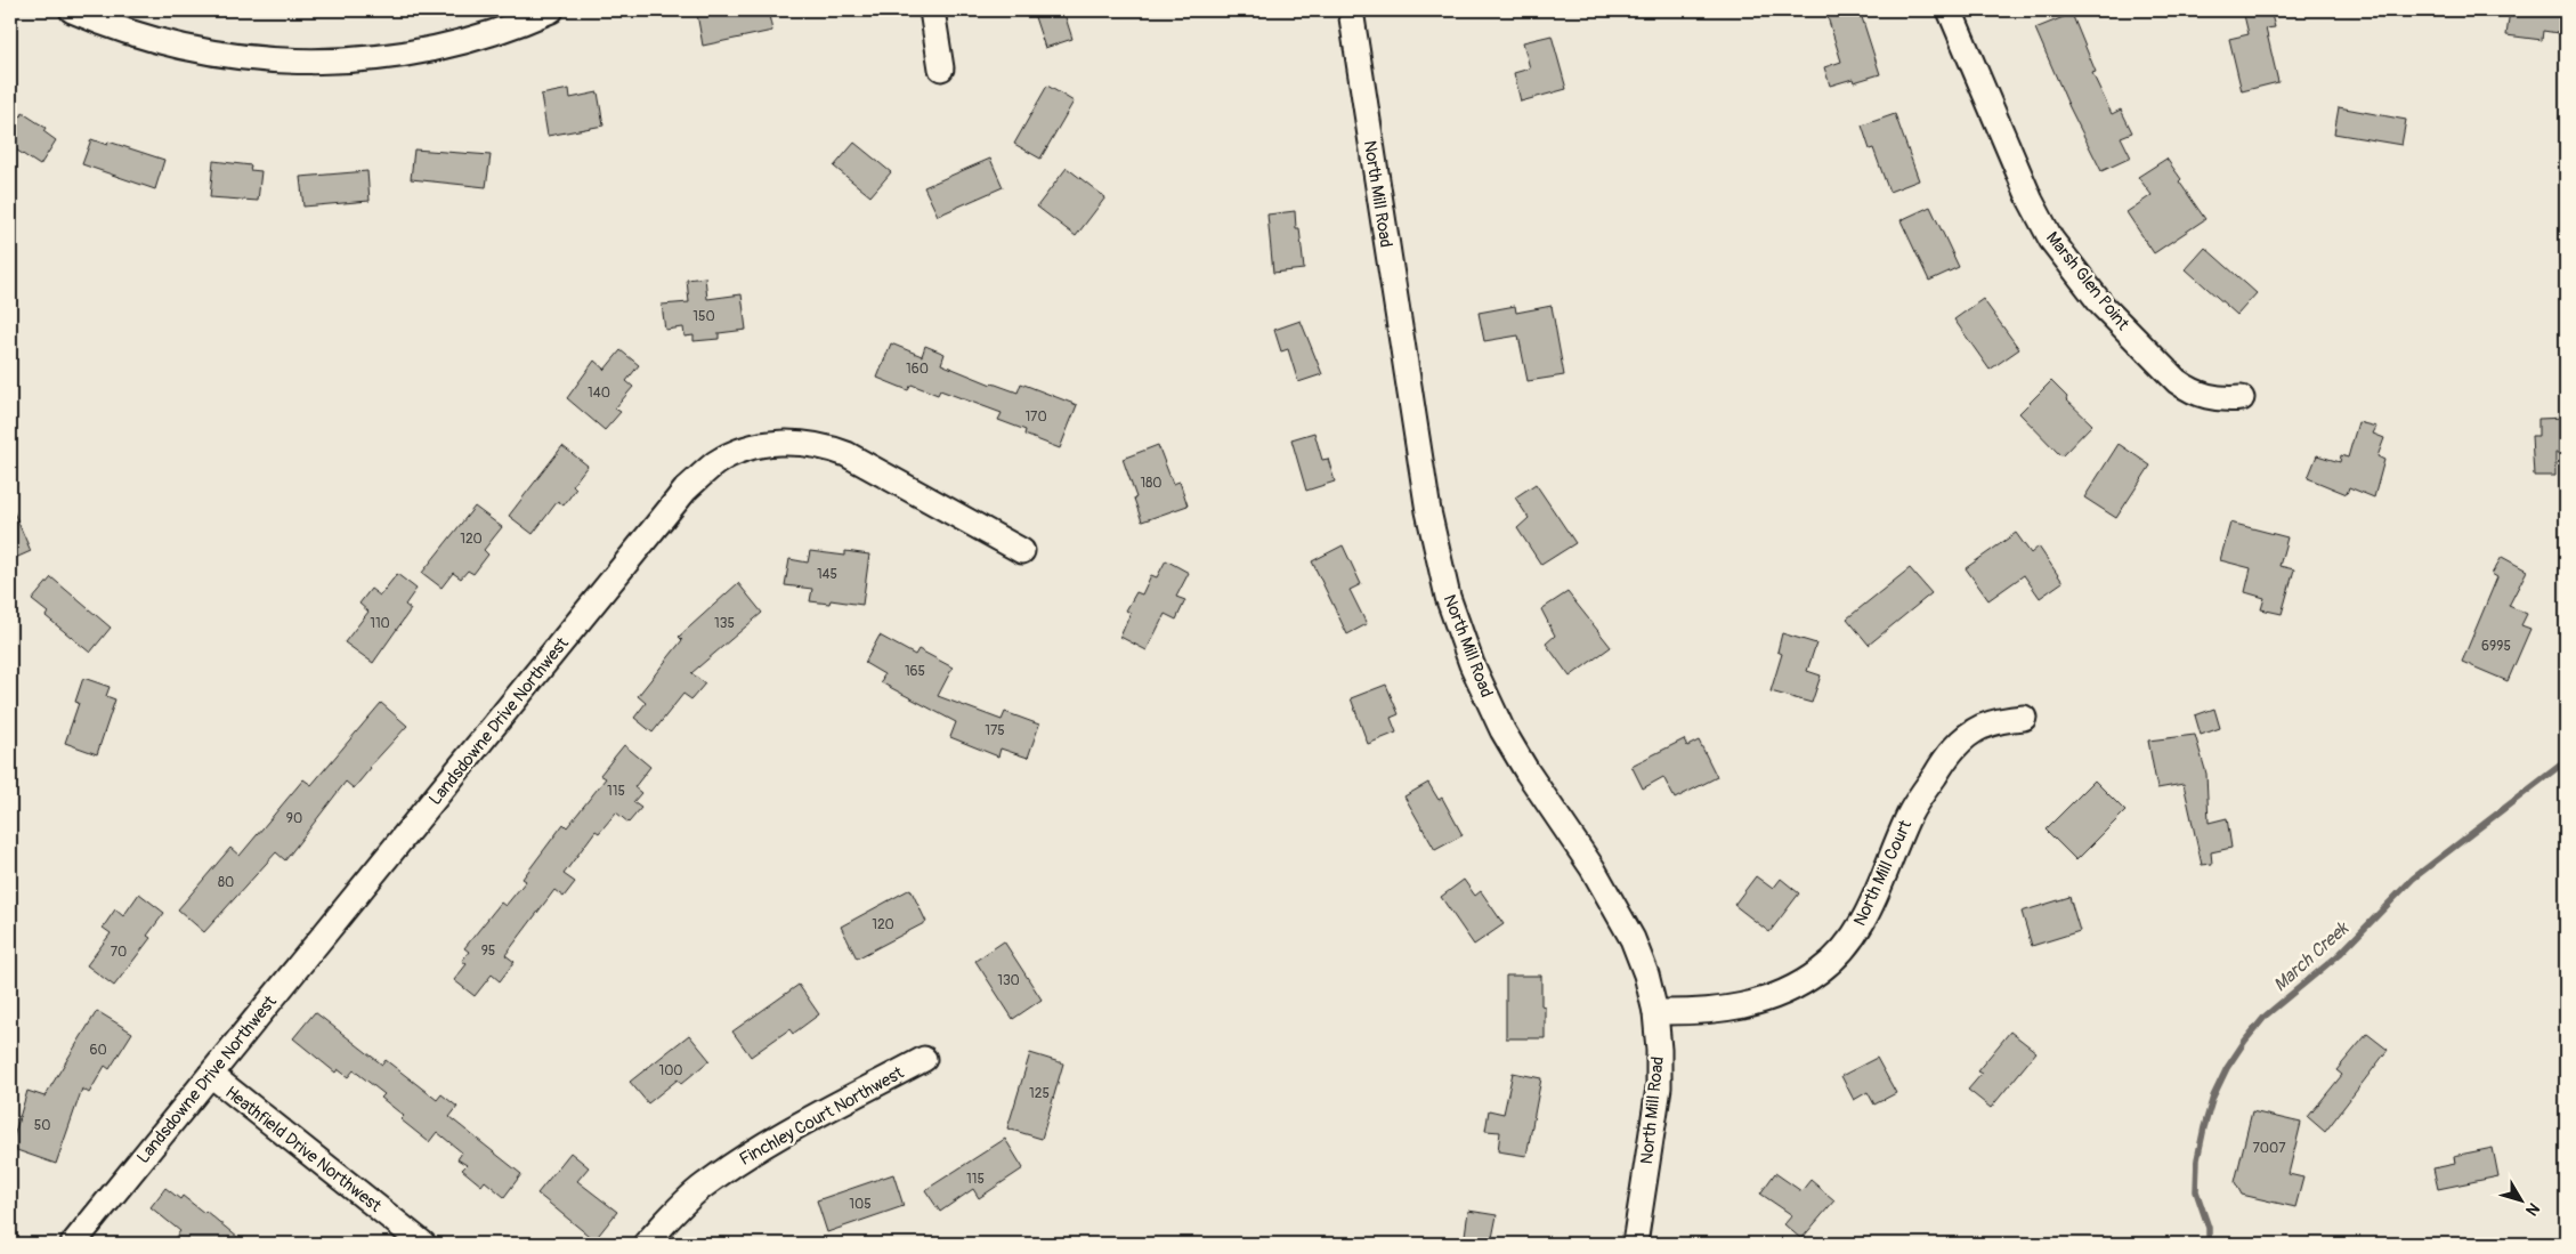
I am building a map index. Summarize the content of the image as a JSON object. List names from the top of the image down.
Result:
{
  "streets": {
    "street": [
      "North Mill Road",
      "Marsh Glen Point",
      "Landsdowne Drive Northwest",
      "North Mill Court",
      "Finchley Court Northwest",
      "Heathfield Drive Northwest"
    ]
  },
  "crossings": [
    ["North Mill Road", "North Mill Court"],
    ["Landsdowne Drive Northwest", "Heathfield Drive Northwest"]
  ],
  "water": ["March Creek"],
  "house_numbers": [
    "150",
    "160",
    "140",
    "170",
    "180",
    "120",
    "145",
    "110",
    "135",
    "6995",
    "165",
    "175",
    "115",
    "90",
    "80",
    "120",
    "95",
    "70",
    "130",
    "60",
    "100",
    "125",
    "50",
    "7007",
    "115",
    "105"
  ],
  "north": "bottom right"
}
